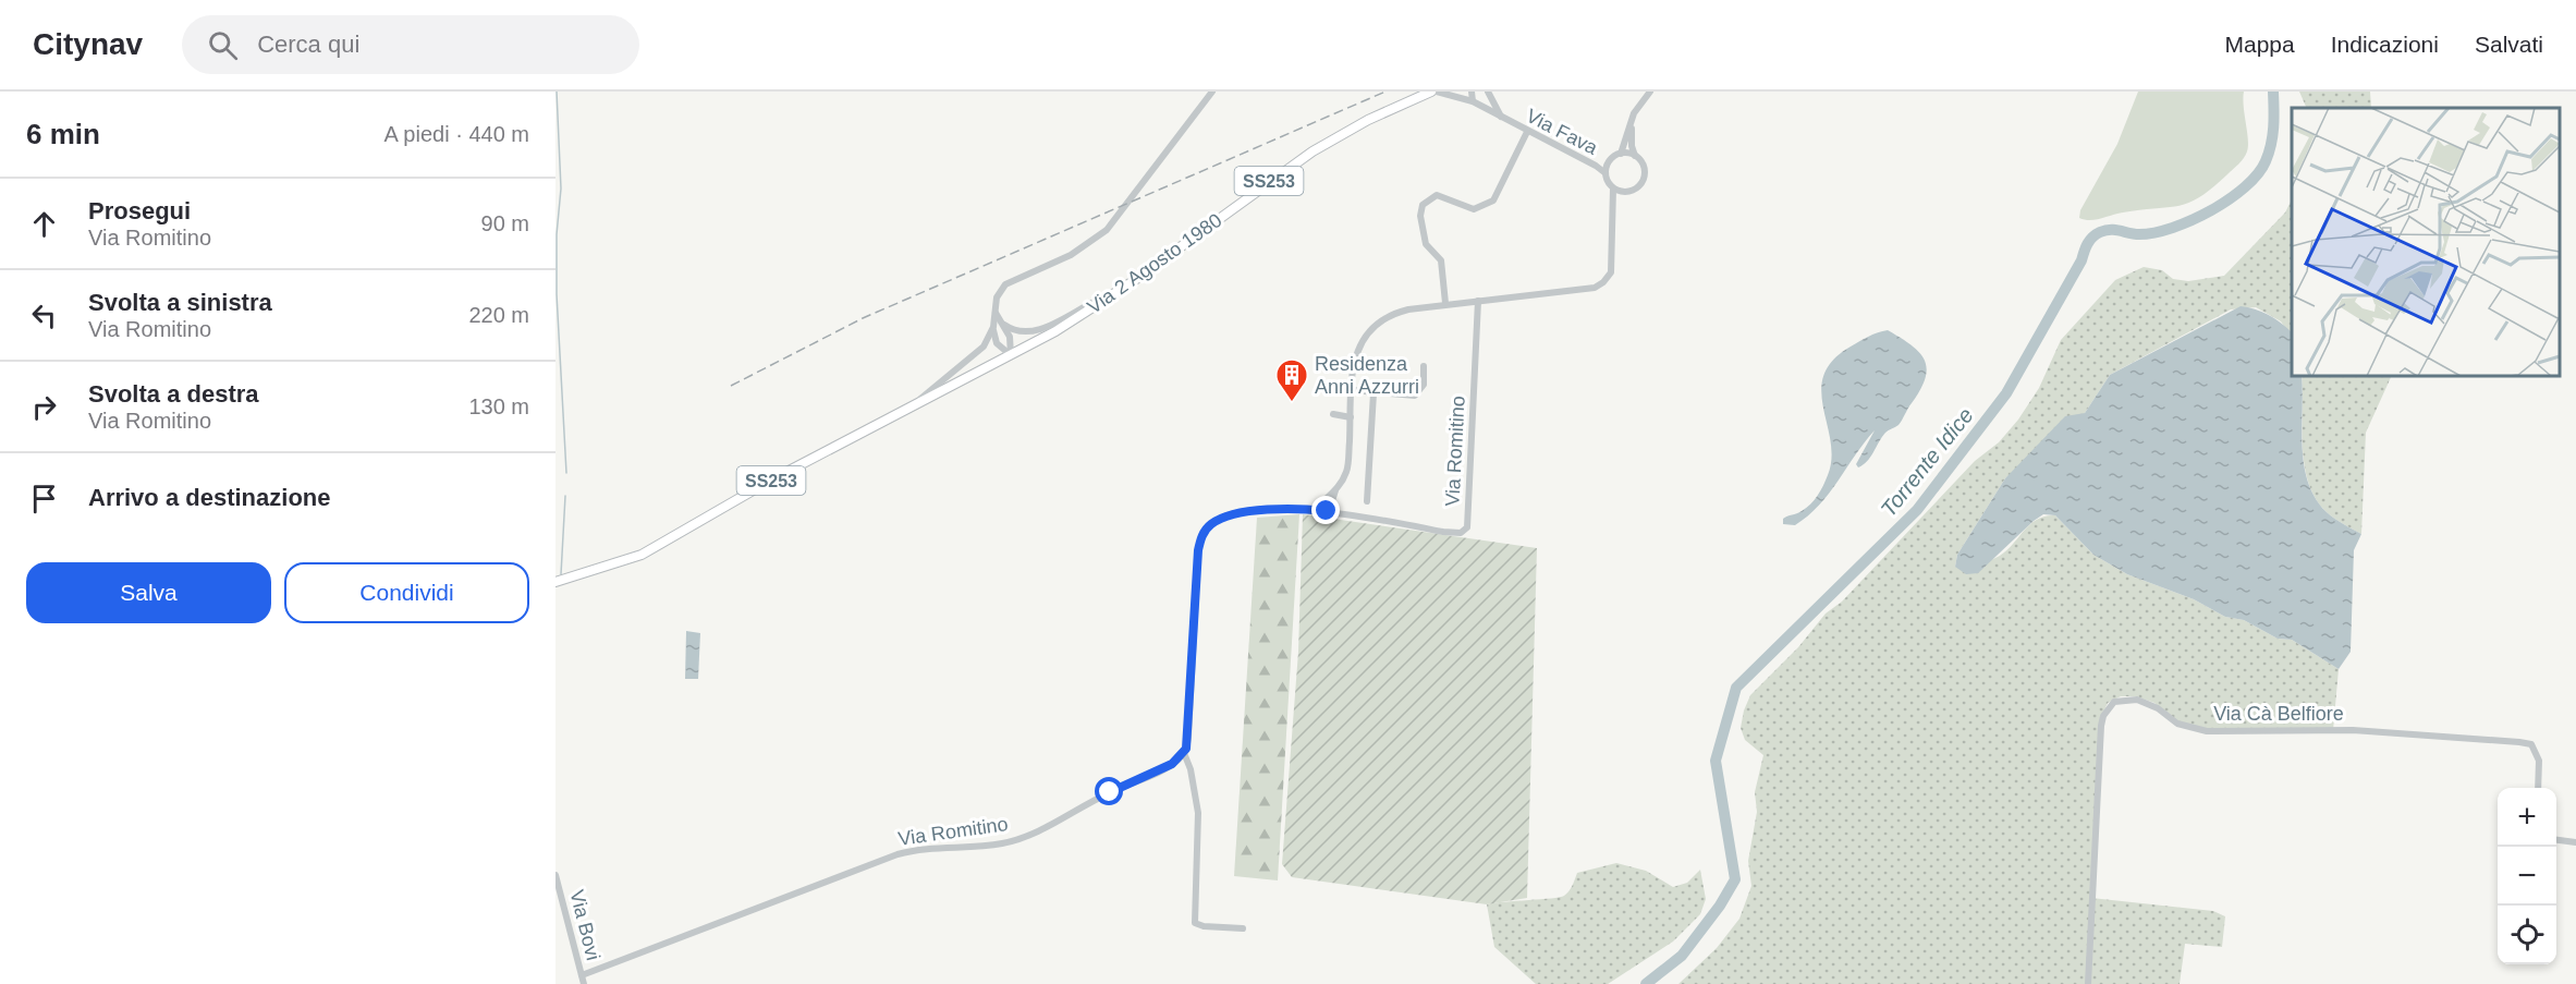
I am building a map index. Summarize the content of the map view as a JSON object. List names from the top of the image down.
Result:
{
  "streets": {
    "main road": ["SS253", "Via 2 Agosto 1980"],
    "street": [
      "Via Fava",
      "Via Romitino",
      "Via Cà Belfiore",
      "Via Bovi"
    ]
  },
  "crossings": [
    ["SS253", "Via 2 Agosto 1980"],
    ["Via Romitino", "Via Bovi"]
  ],
  "water": ["Torrente Idice"],
  "places": {
    "building": ["Residenza Anni Azzurri"]
  },
  "page": {
    "header": "Citynav",
    "search": "Cerca qui",
    "nav": ["Mappa", "Indicazioni", "Salvati"],
    "heading": ["6 min", "A piedi · 440 m"],
    "list": [
      ["Prosegui", "Via Romitino", "90 m"],
      ["Svolta a sinistra", "Via Romitino", "220 m"],
      ["Svolta a destra", "Via Romitino", "130 m"],
      "Arrivo a destinazione"
    ],
    "buttons": ["Salva", "Condividi"],
    "map_buttons": ["+", "−"]
  }
}
